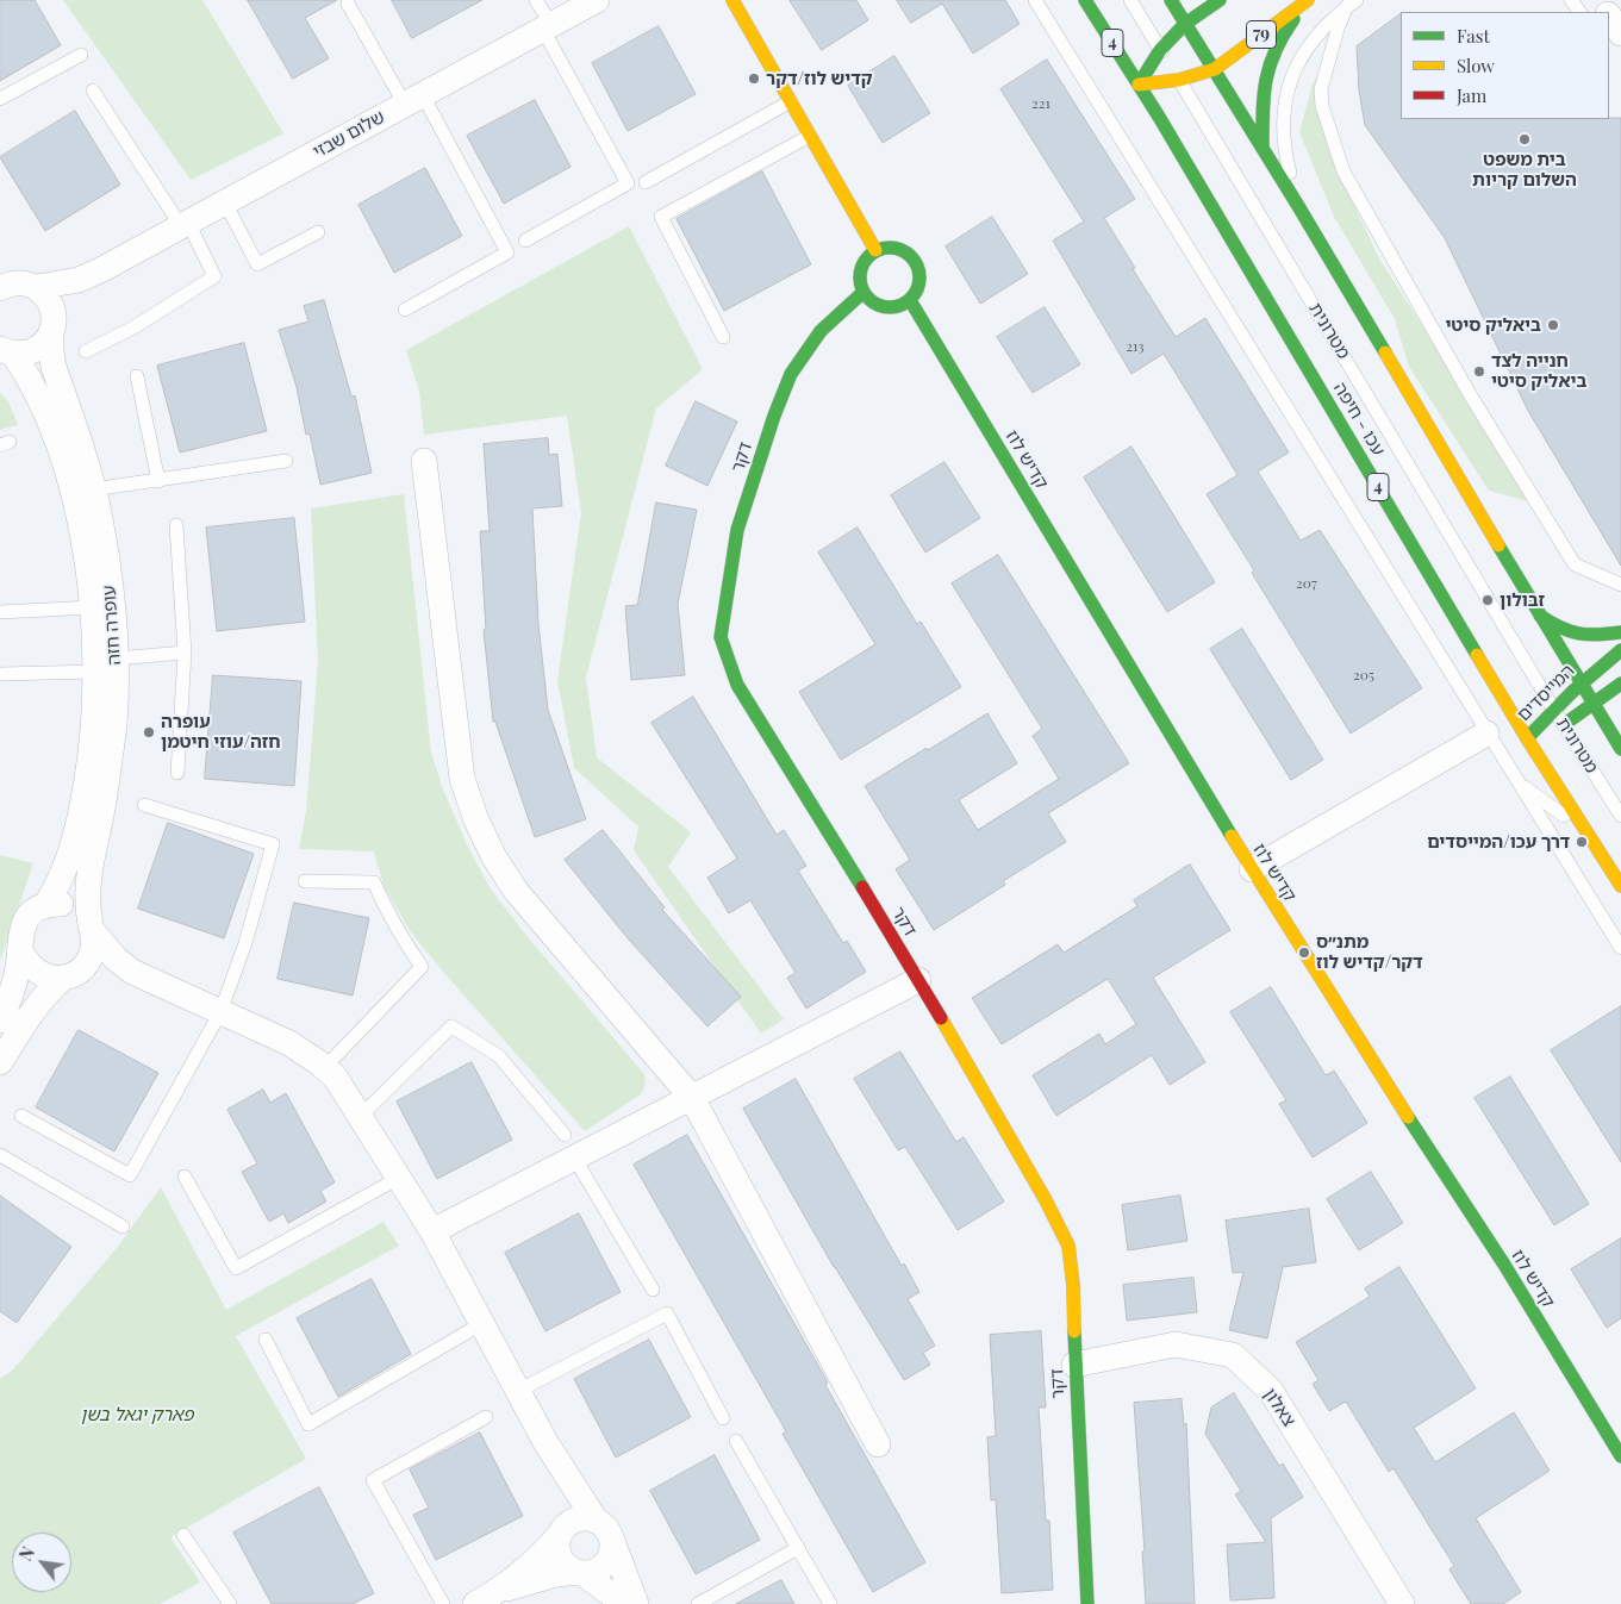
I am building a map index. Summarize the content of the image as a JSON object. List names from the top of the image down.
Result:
{
  "streets": {
    "main road": [
      "79",
      "4",
      "עכו - חיפה",
      "דקר",
      "קדיש לוז",
      "המייסדים"
    ],
    "street": ["שלום שבזי", "עופרה חזה", "צאלון"],
    "lane": ["מטרונית"]
  },
  "crossings": [
    ["79", "מטרונית"],
    ["79", "עכו - חיפה"],
    ["שלום שבזי", "עופרה חזה"],
    ["מטרונית", "המייסדים"],
    ["עכו - חיפה", "המייסדים"],
    ["דקר", "קדיש לוז"],
    ["דקר", "צאלון"]
  ],
  "parks": ["פארק יגאל בשן"],
  "places": [
    "קדיש לוז/דקר",
    "בית משפט השלום קריות",
    "ביאליק סיטי",
    "חנייה לצד ביאליק סיטי",
    "זבולון",
    "עופרה חזה/עוזי חיטמן",
    "דרך עכו/המייסדים",
    "מתנ״ס דקר/קדיש לוז"
  ],
  "house_numbers": [
    "221",
    "213",
    "207",
    "205"
  ],
  "legend": ["Fast", "Slow", "Jam"],
  "north": "top left"
}
